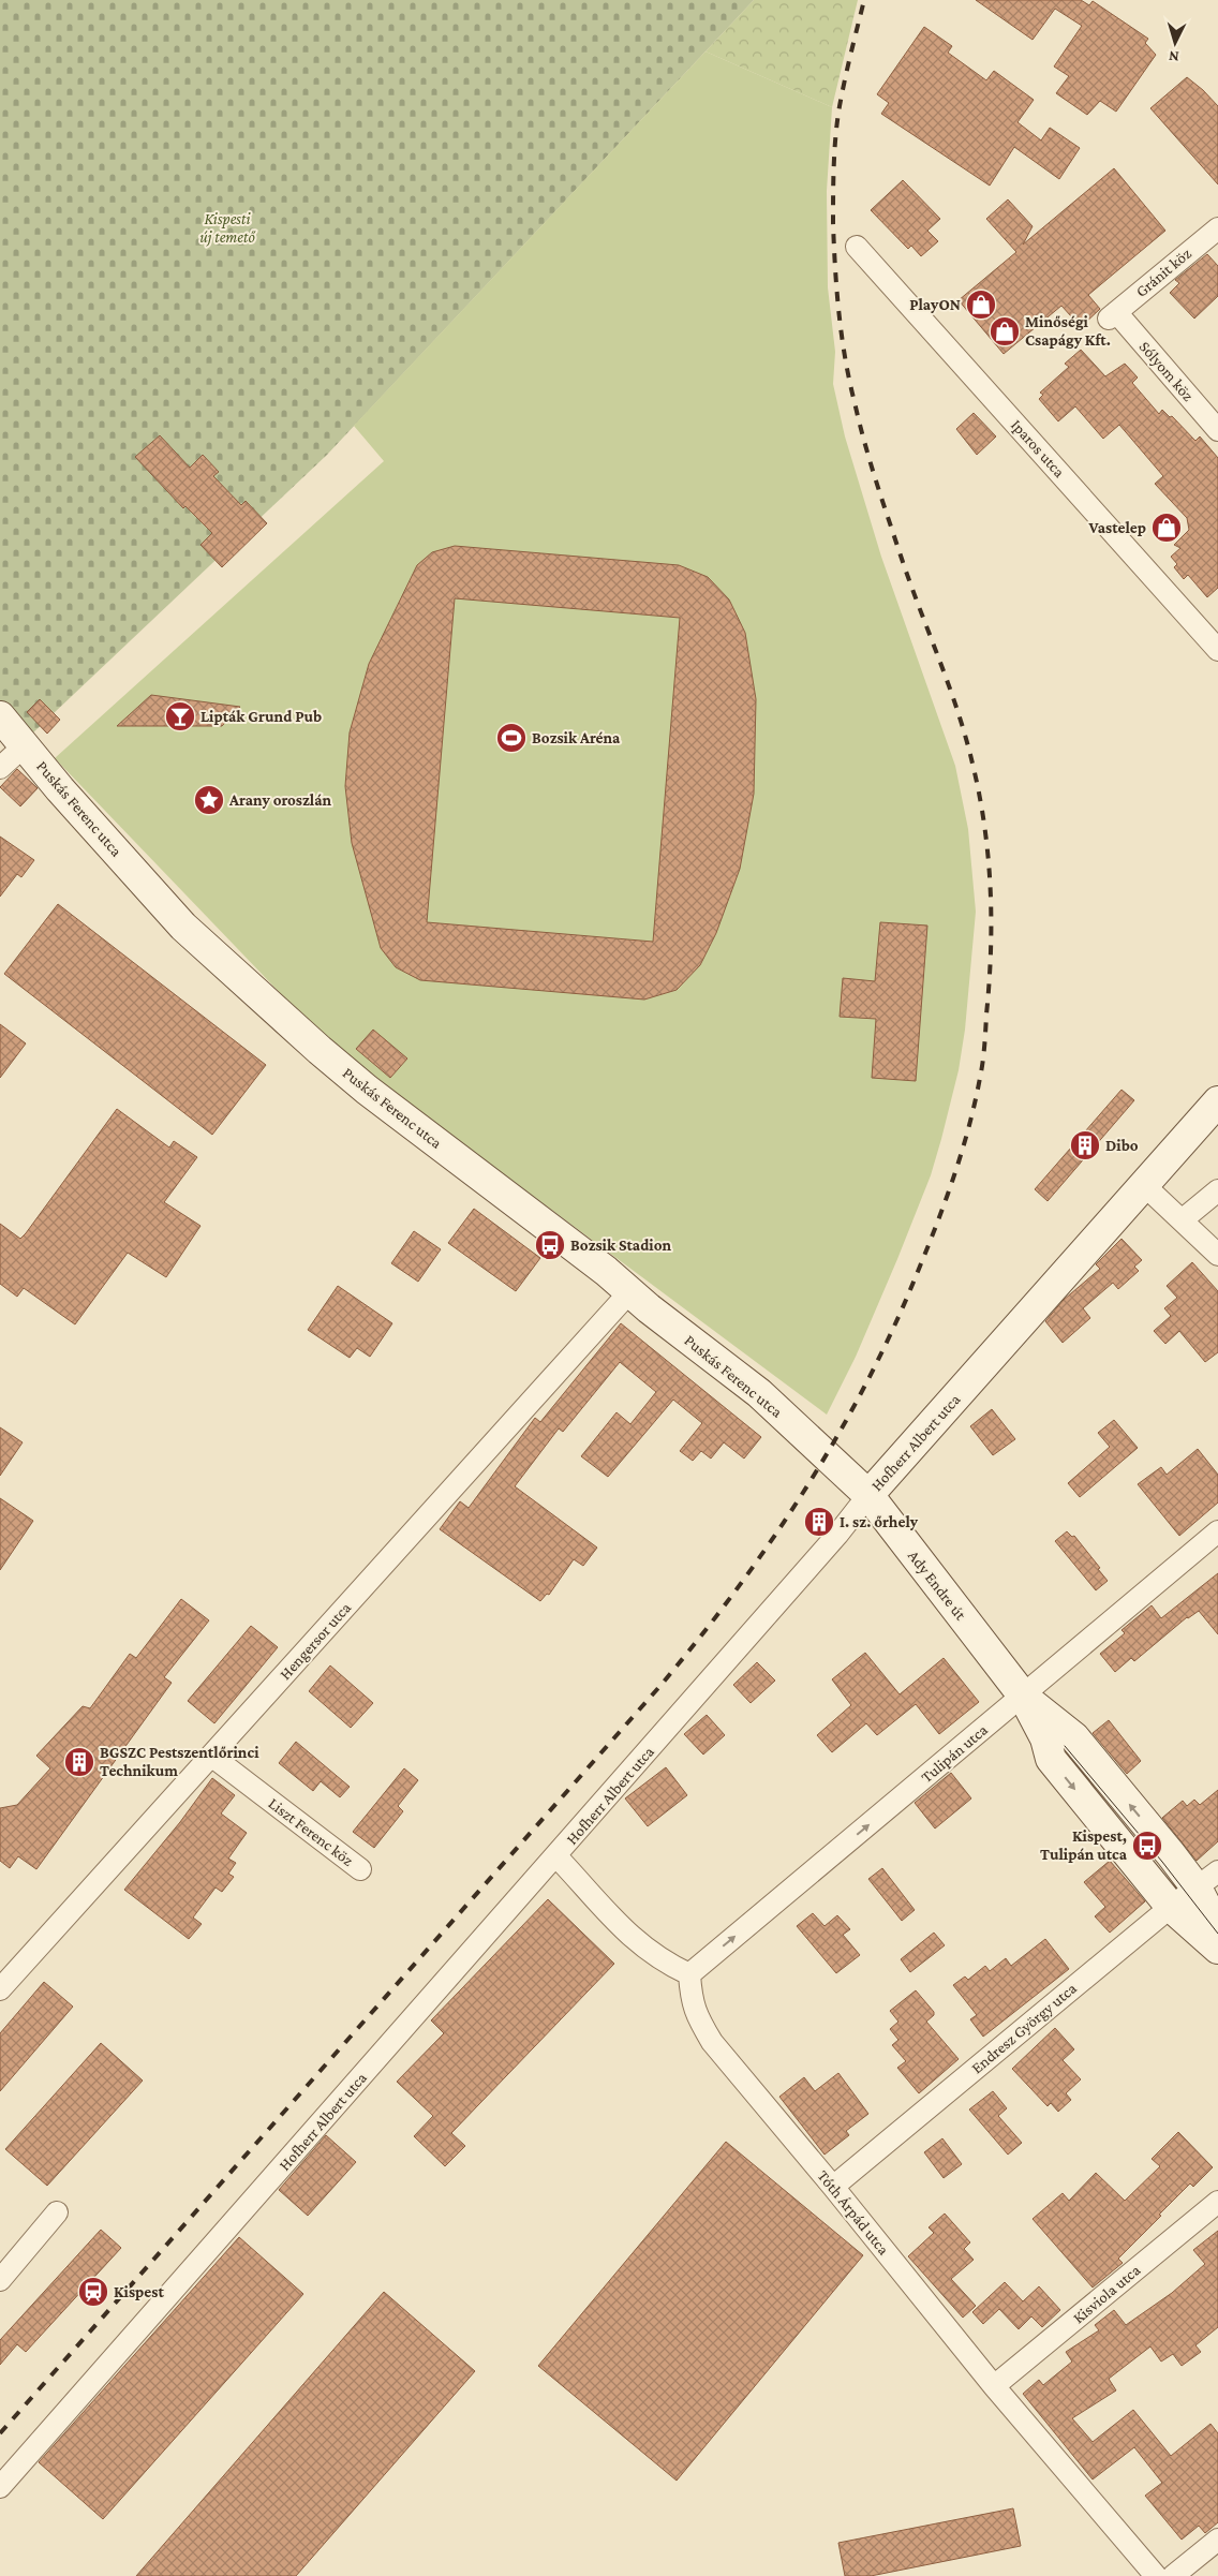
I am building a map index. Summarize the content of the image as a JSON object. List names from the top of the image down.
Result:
{
  "streets": {
    "street": [
      "Gránit köz",
      "Sólyom köz",
      "Iparos utca",
      "Puskás Ferenc utca",
      "Hofherr Albert utca",
      "Ady Endre út",
      "Hengersor utca",
      "Tulipán utca",
      "Liszt Ferenc köz",
      "Endresz György utca",
      "Tóth Árpád utca",
      "Kisviola utca"
    ]
  },
  "crossings": [
    ["Gránit köz", "Sólyom köz"],
    ["Puskás Ferenc utca", "Ady Endre út"],
    ["Puskás Ferenc utca", "Hengersor utca"],
    ["Hofherr Albert utca", "Ady Endre út"],
    ["Ady Endre út", "Tulipán utca"],
    ["Ady Endre út", "Endresz György utca"],
    ["Hengersor utca", "Liszt Ferenc köz"],
    ["Tulipán utca", "Tóth Árpád utca"],
    ["Endresz György utca", "Tóth Árpád utca"],
    ["Tóth Árpád utca", "Kisviola utca"]
  ],
  "one_way": ["Tulipán utca"],
  "parks": ["Kispesti új temető"],
  "places": {
    "shop": ["PlayON", "Minőségi Csapágy Kft.", "Vastelep"],
    "bar": ["Lipták Grund Pub"],
    "sports": ["Bozsik Aréna"],
    "place": ["Arany oroszlán"],
    "building": ["Dibo", "I. sz. őrhely", "BGSZC Pestszentlőrinci Technikum"],
    "bus stop": ["Bozsik Stadion", "Kispest, Tulipán utca"],
    "station": ["Kispest"]
  },
  "north": "bottom"
}
